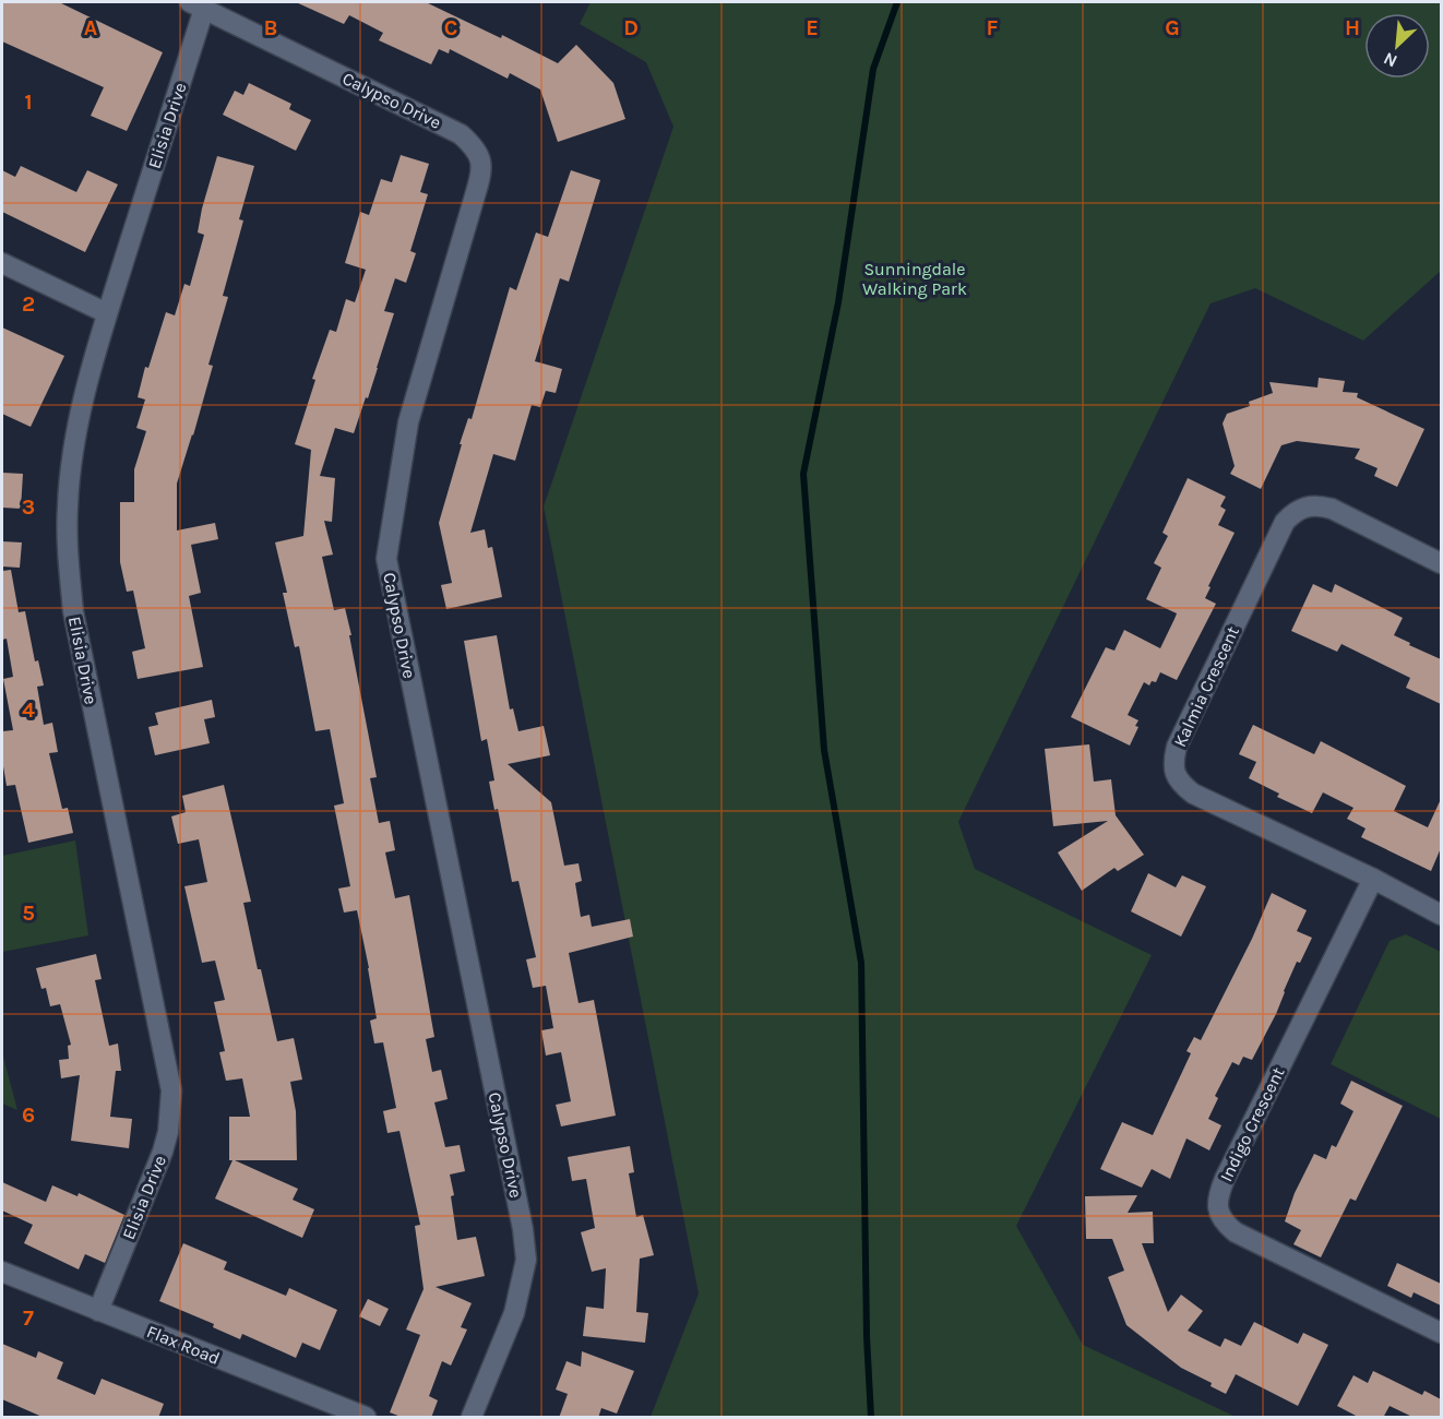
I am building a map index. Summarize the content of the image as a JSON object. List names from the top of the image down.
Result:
{
  "streets": {
    "street": [
      "Calypso Drive",
      "Elisia Drive",
      "Kalmia Crescent",
      "Indigo Crescent",
      "Flax Road"
    ]
  },
  "crossings": [
    ["Calypso Drive", "Elisia Drive"],
    ["Elisia Drive", "Flax Road"],
    ["Kalmia Crescent", "Indigo Crescent"]
  ],
  "parks": ["Sunningdale Walking Park"],
  "north": "bottom left",
  "grid": {
    "columns": [
      "A",
      "B",
      "C",
      "D",
      "E",
      "F",
      "G",
      "H"
    ],
    "rows": [
      "1",
      "2",
      "3",
      "4",
      "5",
      "6",
      "7"
    ]
  }
}
